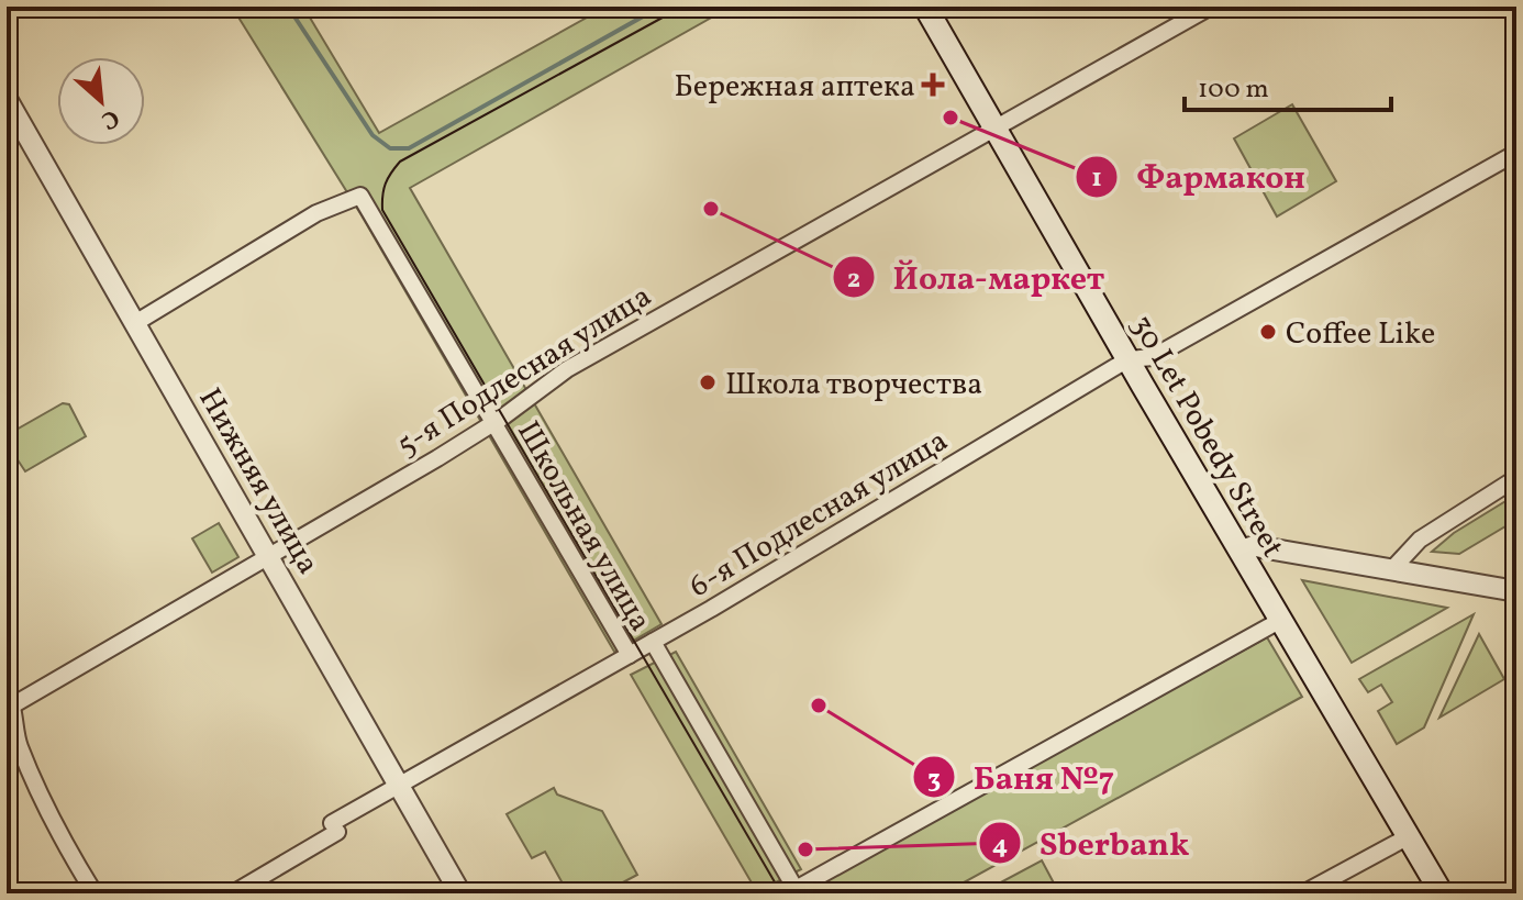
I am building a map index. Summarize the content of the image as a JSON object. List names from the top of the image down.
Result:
{
  "streets": {
    "main road": ["30 Let Pobedy Street"],
    "street": [
      "5-я Подлесная улица",
      "Нижняя улица",
      "6-я Подлесная улица",
      "Школьная улица"
    ]
  },
  "crossings": [
    ["5-я Подлесная улица", "30 Let Pobedy Street"],
    ["5-я Подлесная улица", "Нижняя улица"],
    ["5-я Подлесная улица", "Школьная улица"],
    ["30 Let Pobedy Street", "6-я Подлесная улица"],
    ["Нижняя улица", "6-я Подлесная улица"],
    ["Нижняя улица", "Школьная улица"],
    ["6-я Подлесная улица", "Школьная улица"]
  ],
  "places": {
    "health": ["Бережная аптека"],
    "other": [
      "Фармакон",
      "Йола-маркет",
      "Coffee Like",
      "Школа творчества",
      "Баня №7",
      "Sberbank"
    ]
  },
  "scale_bar": "100 m",
  "north": "bottom right"
}
